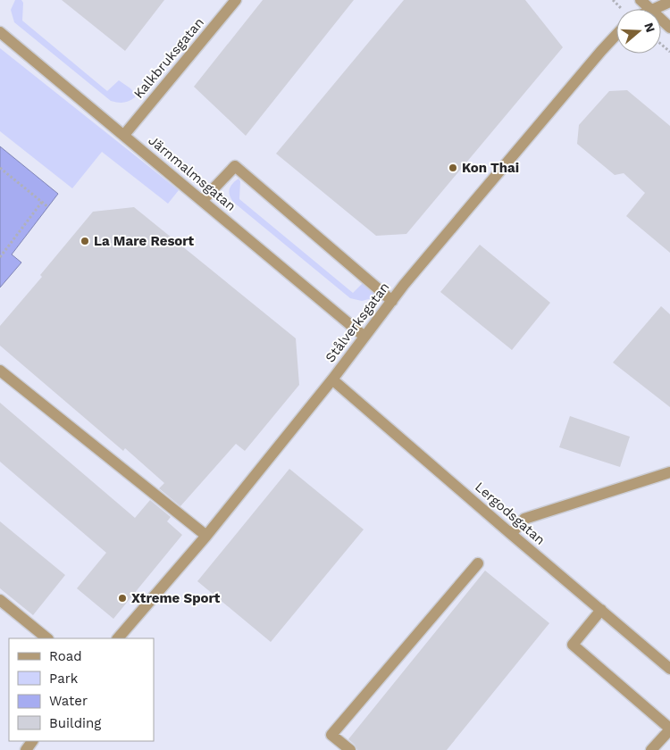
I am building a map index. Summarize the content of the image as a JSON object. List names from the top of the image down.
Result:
{
  "streets": {
    "street": [
      "Kalkbruksgatan",
      "Järnmalmsgatan",
      "Stålverksgatan",
      "Lergodsgatan"
    ]
  },
  "crossings": [
    ["Kalkbruksgatan", "Järnmalmsgatan"],
    ["Järnmalmsgatan", "Stålverksgatan"],
    ["Stålverksgatan", "Lergodsgatan"]
  ],
  "places": ["Kon Thai", "La Mare Resort", "Xtreme Sport"],
  "legend": [
    "Road",
    "Park",
    "Water",
    "Building"
  ],
  "north": "right"
}
